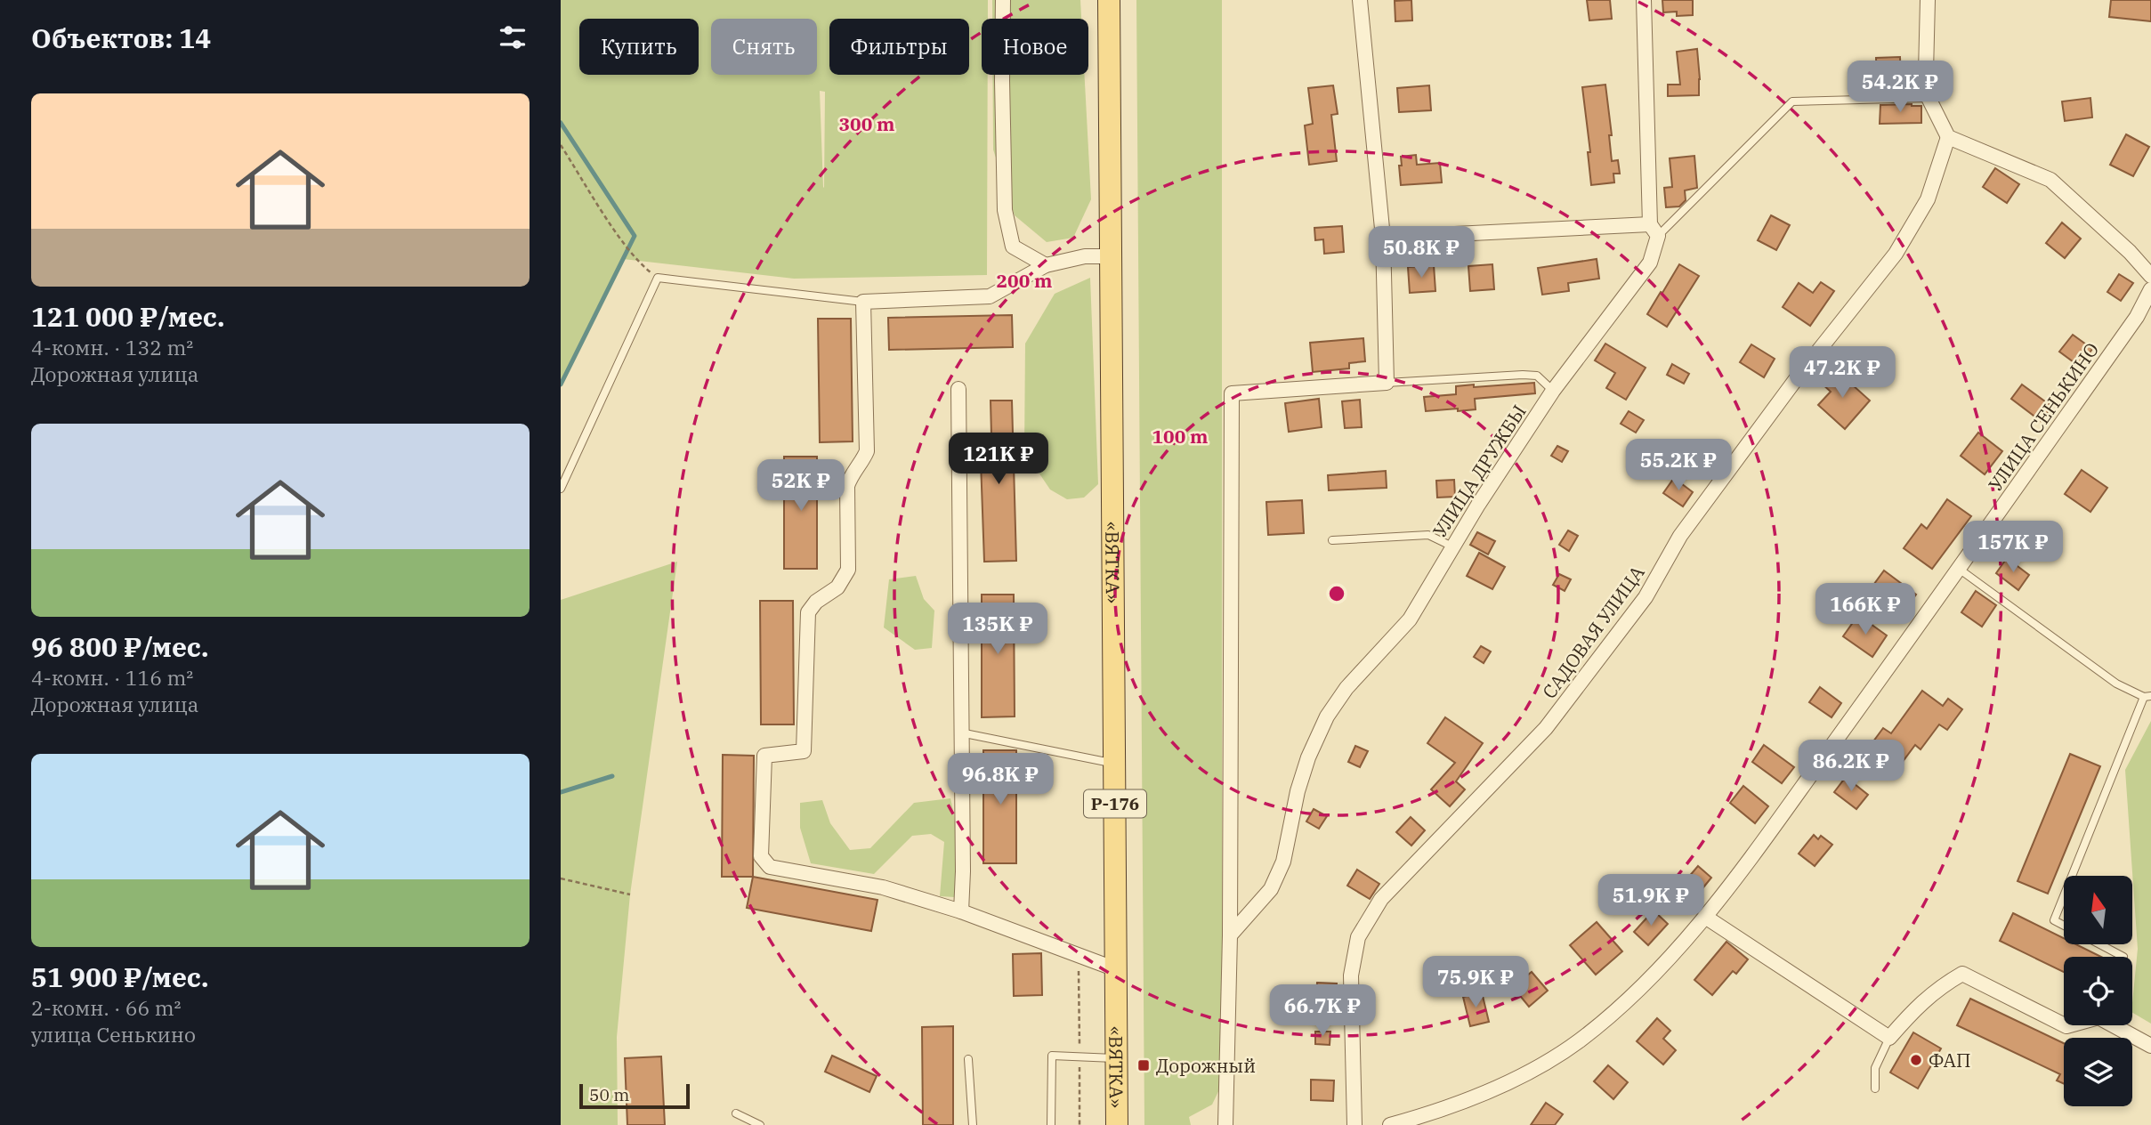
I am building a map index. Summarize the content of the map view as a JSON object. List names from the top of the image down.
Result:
{
  "streets": {
    "main road": ["«ВЯТКА»", "Р-176"],
    "street": ["УЛИЦА СЕНЬКИНО", "УЛИЦА ДРУЖБЫ", "САДОВАЯ УЛИЦА"]
  },
  "places": {
    "other": ["ФАП"],
    "transit": ["Дорожный"]
  },
  "scale_bar": "50 m",
  "north": "top",
  "page": {
    "heading": "Объектов: 14",
    "chip": [
      "Купить",
      "Снять",
      "Фильтры",
      "Новое"
    ],
    "price": [
      "54.2K ₽",
      "50.8K ₽",
      "47.2K ₽",
      "121K ₽",
      "55.2K ₽",
      "52K ₽",
      "157K ₽",
      "166K ₽",
      "135K ₽",
      "86.2K ₽",
      "96.8K ₽",
      "51.9K ₽",
      "75.9K ₽",
      "66.7K ₽"
    ],
    "list": [
      {
        "name": "121 000 ₽/мес.",
        "note": "4-комн. · 132 m² · Дорожная улица"
      },
      {
        "name": "96 800 ₽/мес.",
        "note": "4-комн. · 116 m² · Дорожная улица"
      },
      {
        "name": "51 900 ₽/мес.",
        "note": "2-комн. · 66 m² · улица Сенькино"
      }
    ],
    "scale": "50 m"
  },
  "rings": ["300 m", "200 m", "100 m"]
}
